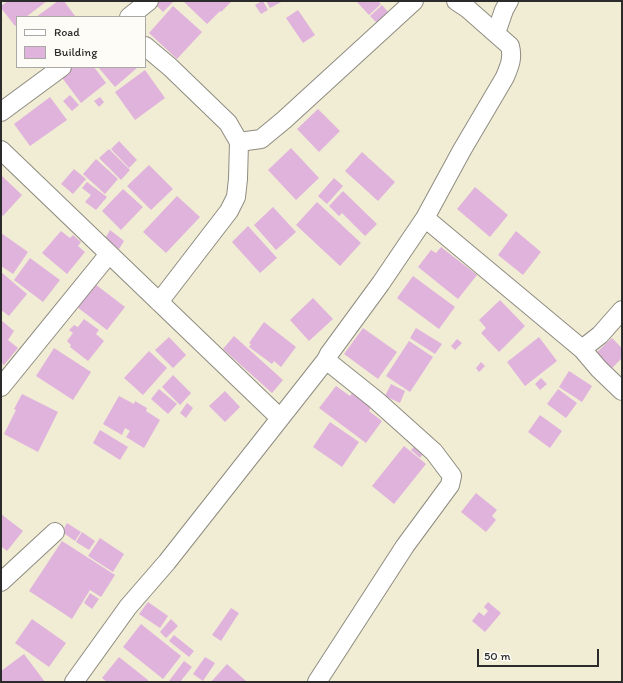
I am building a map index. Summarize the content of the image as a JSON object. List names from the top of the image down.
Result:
{
  "legend": ["Road", "Building"],
  "scale_bar": "50 m"
}
